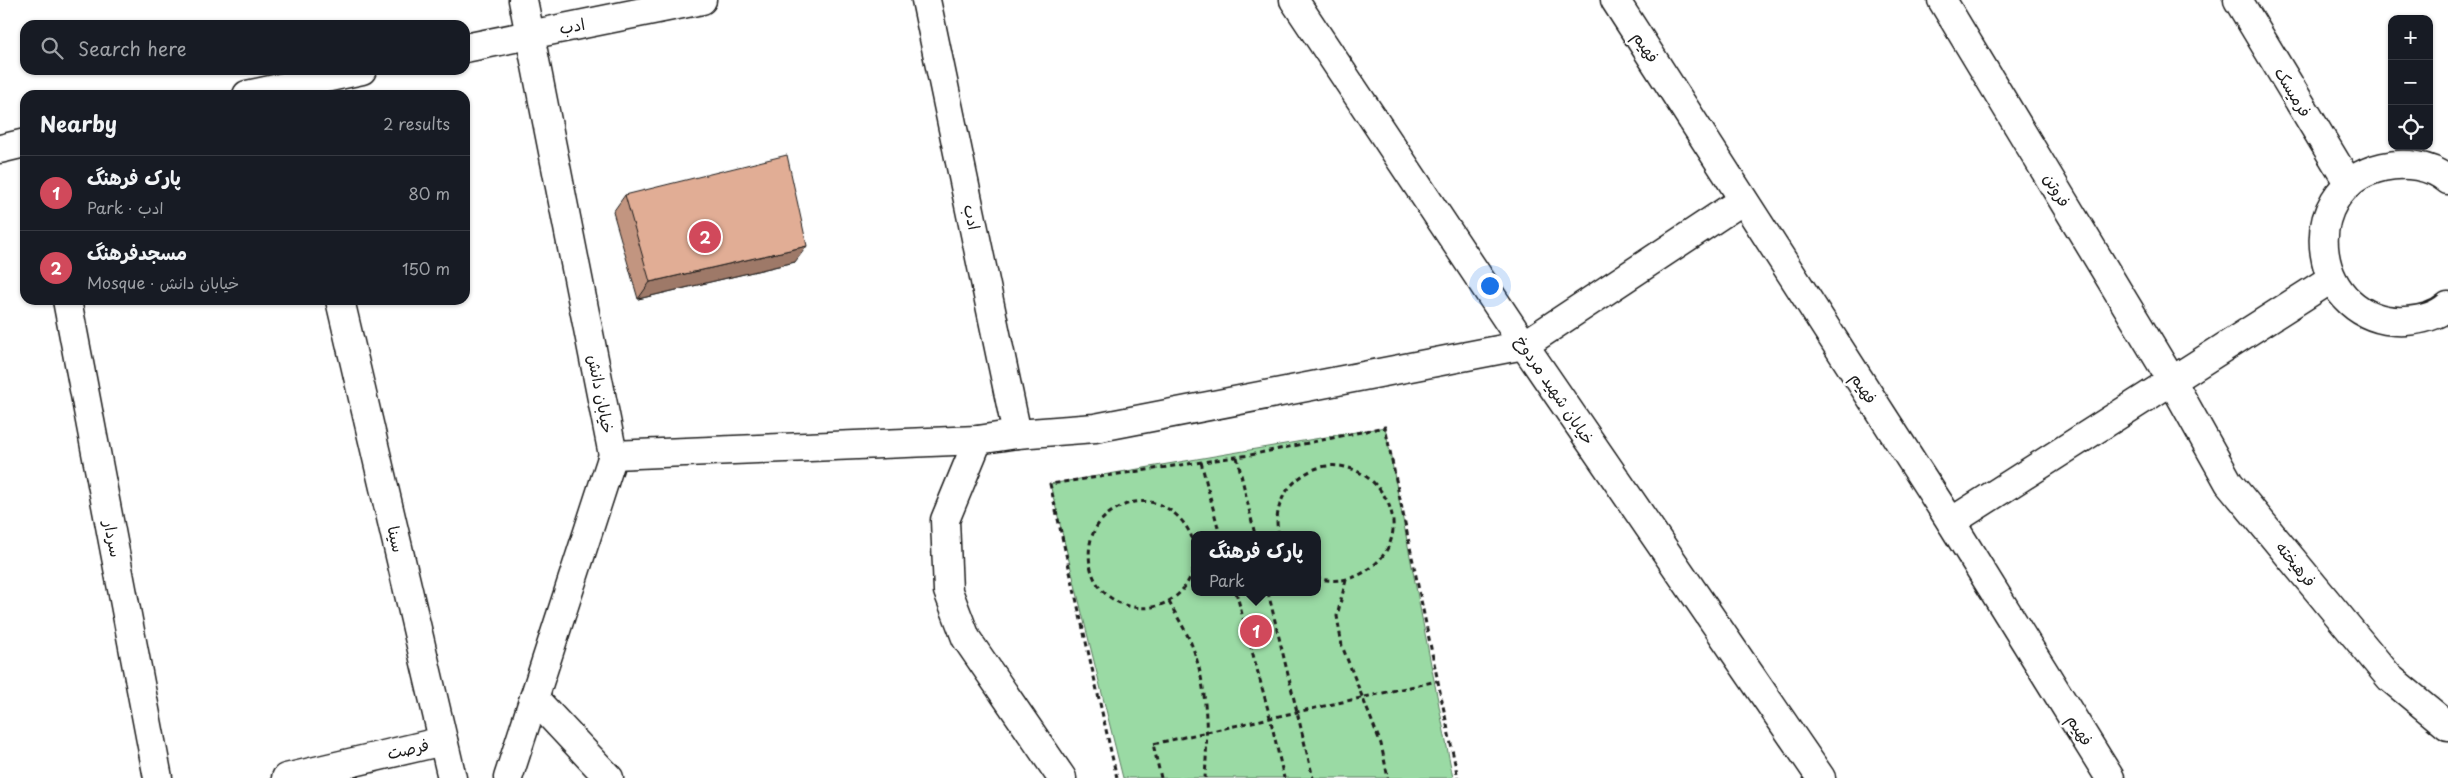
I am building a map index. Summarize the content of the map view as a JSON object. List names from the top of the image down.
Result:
{
  "streets": {
    "street": [
      "ادب",
      "فهیم",
      "فرمیسک",
      "فروتن",
      "خیابان شهید مردوخ",
      "خیابان دانش",
      "سردار",
      "سینا",
      "فرهیخته",
      "فرصت"
    ]
  },
  "crossings": [
    ["ادب", "خیابان دانش"],
    ["فروتن", "فرهیخته"],
    ["سینا", "فرصت"]
  ],
  "page": {
    "map_buttons": ["+", "−"],
    "search": "Search here",
    "heading": ["Nearby", "2 results"],
    "list": [
      {
        "mark": "1",
        "name": "پارک فرهنگ",
        "note": "Park · ادب",
        "value": "80 m"
      },
      {
        "mark": "2",
        "name": "مسجدفرهنگ",
        "note": "Mosque · خیابان دانش",
        "value": "150 m"
      }
    ],
    "pins": ["2", "1"],
    "popup": ["پارک فرهنگ", "Park"]
  }
}
